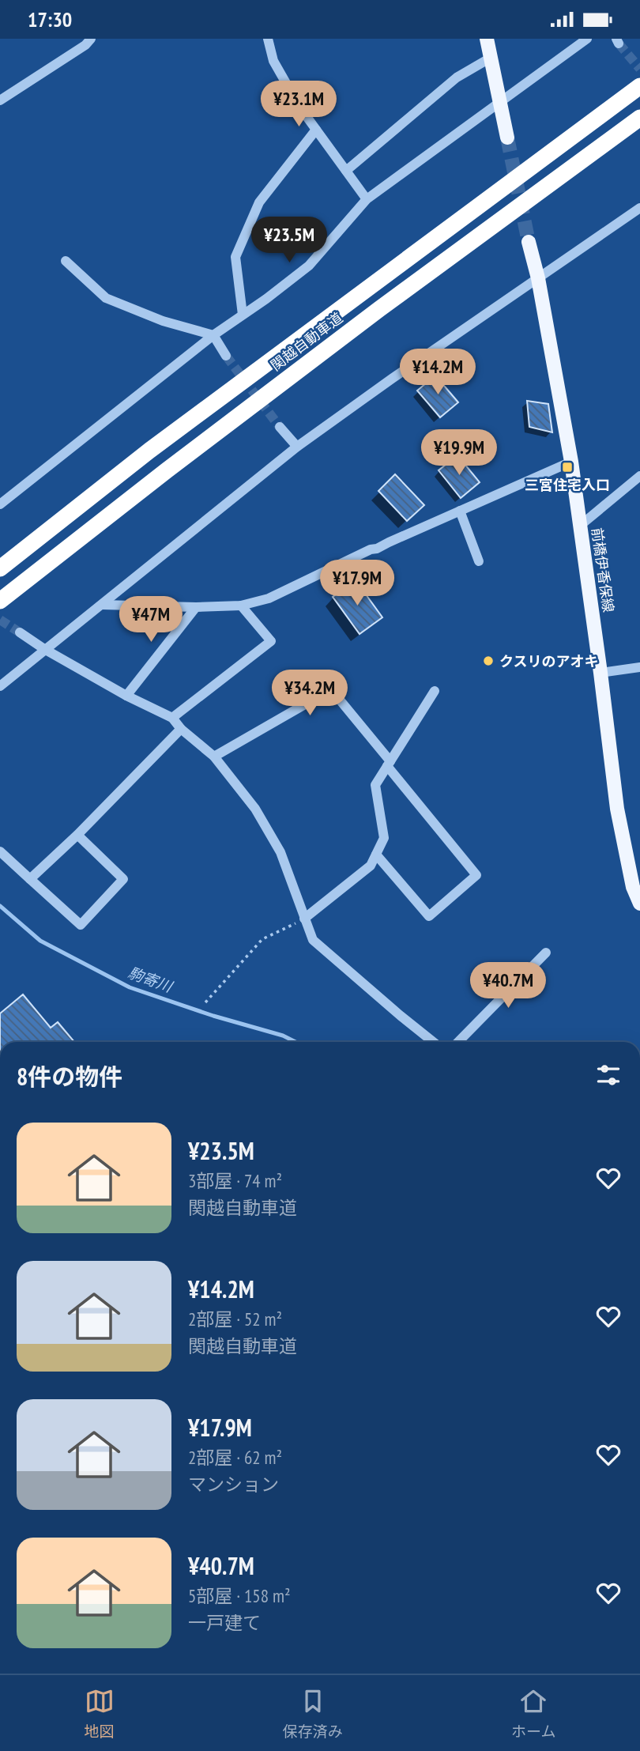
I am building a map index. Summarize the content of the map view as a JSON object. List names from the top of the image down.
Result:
{
  "streets": {
    "highway": ["関越自動車道"],
    "main road": ["前橋伊香保線"]
  },
  "water": ["駒寄川"],
  "places": {
    "transit": ["三宮住宅入口"],
    "other": ["クスリのアオキ"]
  },
  "page": {
    "status": "17:30",
    "price": [
      "¥23.1M",
      "¥23.5M",
      "¥14.2M",
      "¥19.9M",
      "¥17.9M",
      "¥47M",
      "¥34.2M",
      "¥40.7M"
    ],
    "heading": "8件の物件",
    "list": [
      {
        "name": "¥23.5M",
        "note": "3部屋 · 74 m² · 関越自動車道"
      },
      {
        "name": "¥14.2M",
        "note": "2部屋 · 52 m² · 関越自動車道"
      },
      {
        "name": "¥17.9M",
        "note": "2部屋 · 62 m² · マンション"
      },
      {
        "name": "¥40.7M",
        "note": "5部屋 · 158 m² · 一戸建て"
      }
    ],
    "tabs": ["地図", "保存済み", "ホーム"]
  }
}
